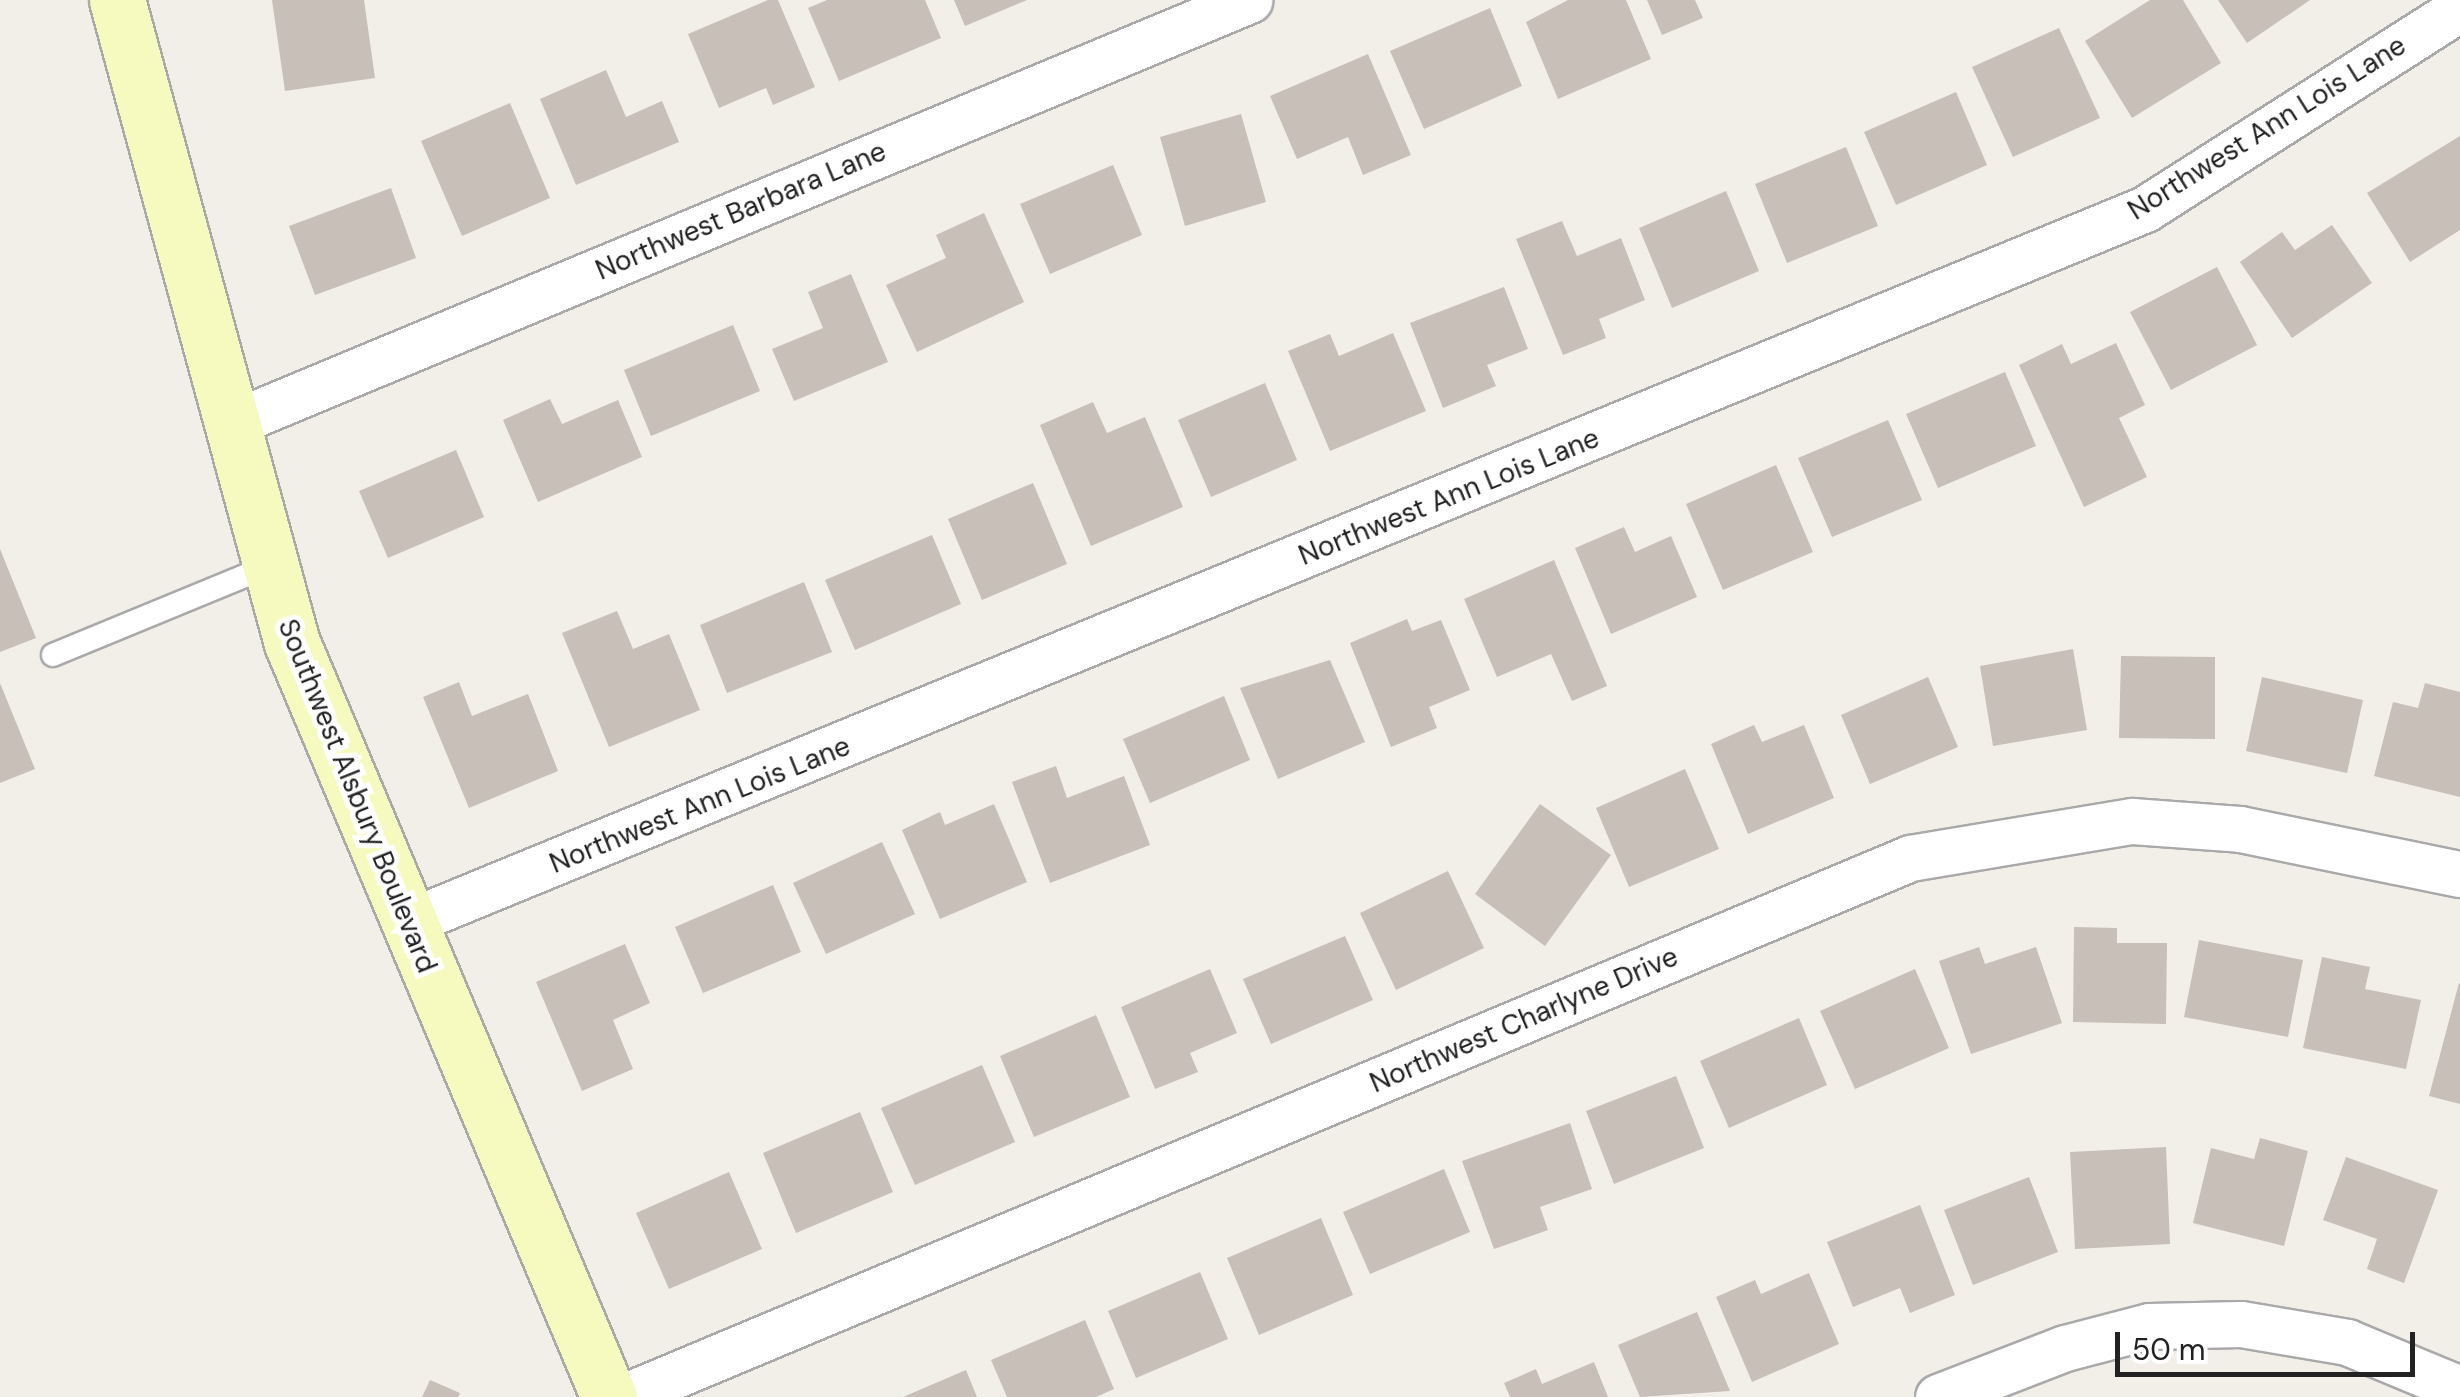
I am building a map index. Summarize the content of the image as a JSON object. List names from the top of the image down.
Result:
{
  "streets": {
    "main road": ["Southwest Alsbury Boulevard"],
    "street": ["Northwest Ann Lois Lane", "Northwest Barbara Lane", "Northwest Charlyne Drive"]
  },
  "crossings": [
    ["Northwest Ann Lois Lane", "Southwest Alsbury Boulevard"],
    ["Northwest Barbara Lane", "Southwest Alsbury Boulevard"]
  ],
  "scale_bar": "50 m"
}
